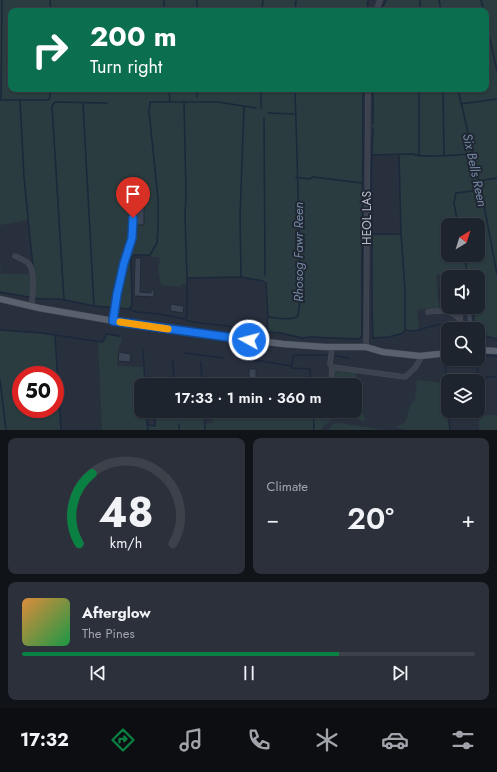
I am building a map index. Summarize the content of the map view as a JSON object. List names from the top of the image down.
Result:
{
  "streets": {
    "street": ["HEOL LAS"]
  },
  "water": ["Six Bells Reen", "Rhosog Fawr Reen"],
  "north": "top right",
  "page": {
    "turn": ["200 m", "Turn right"],
    "limit": "50",
    "trip": "17:33 · 1 min · 360 m",
    "tile": "Climate",
    "heat": ["−", "20°", "+"],
    "song": ["Afterglow", "The Pines"],
    "tabs": "17:32",
    "gauge": ["48", "km/h"]
  }
}
